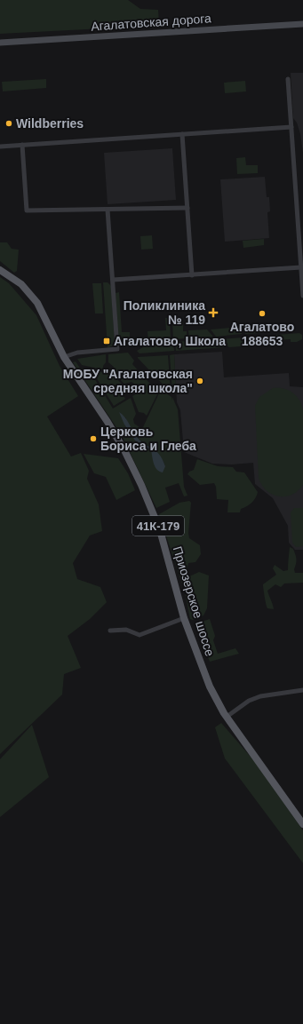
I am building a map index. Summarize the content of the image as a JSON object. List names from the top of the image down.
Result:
{
  "streets": {
    "main road": ["Агалатовская дорога", "41К-179", "Приозерское шоссе"]
  },
  "places": {
    "other": [
      "Wildberries",
      "Агалатово 188653",
      "МОБУ \"Агалатовская средняя школа\"",
      "Церковь Бориса и Глеба"
    ],
    "health": ["Поликлиника № 119"],
    "transit": ["Агалатово, Школа"]
  }
}
